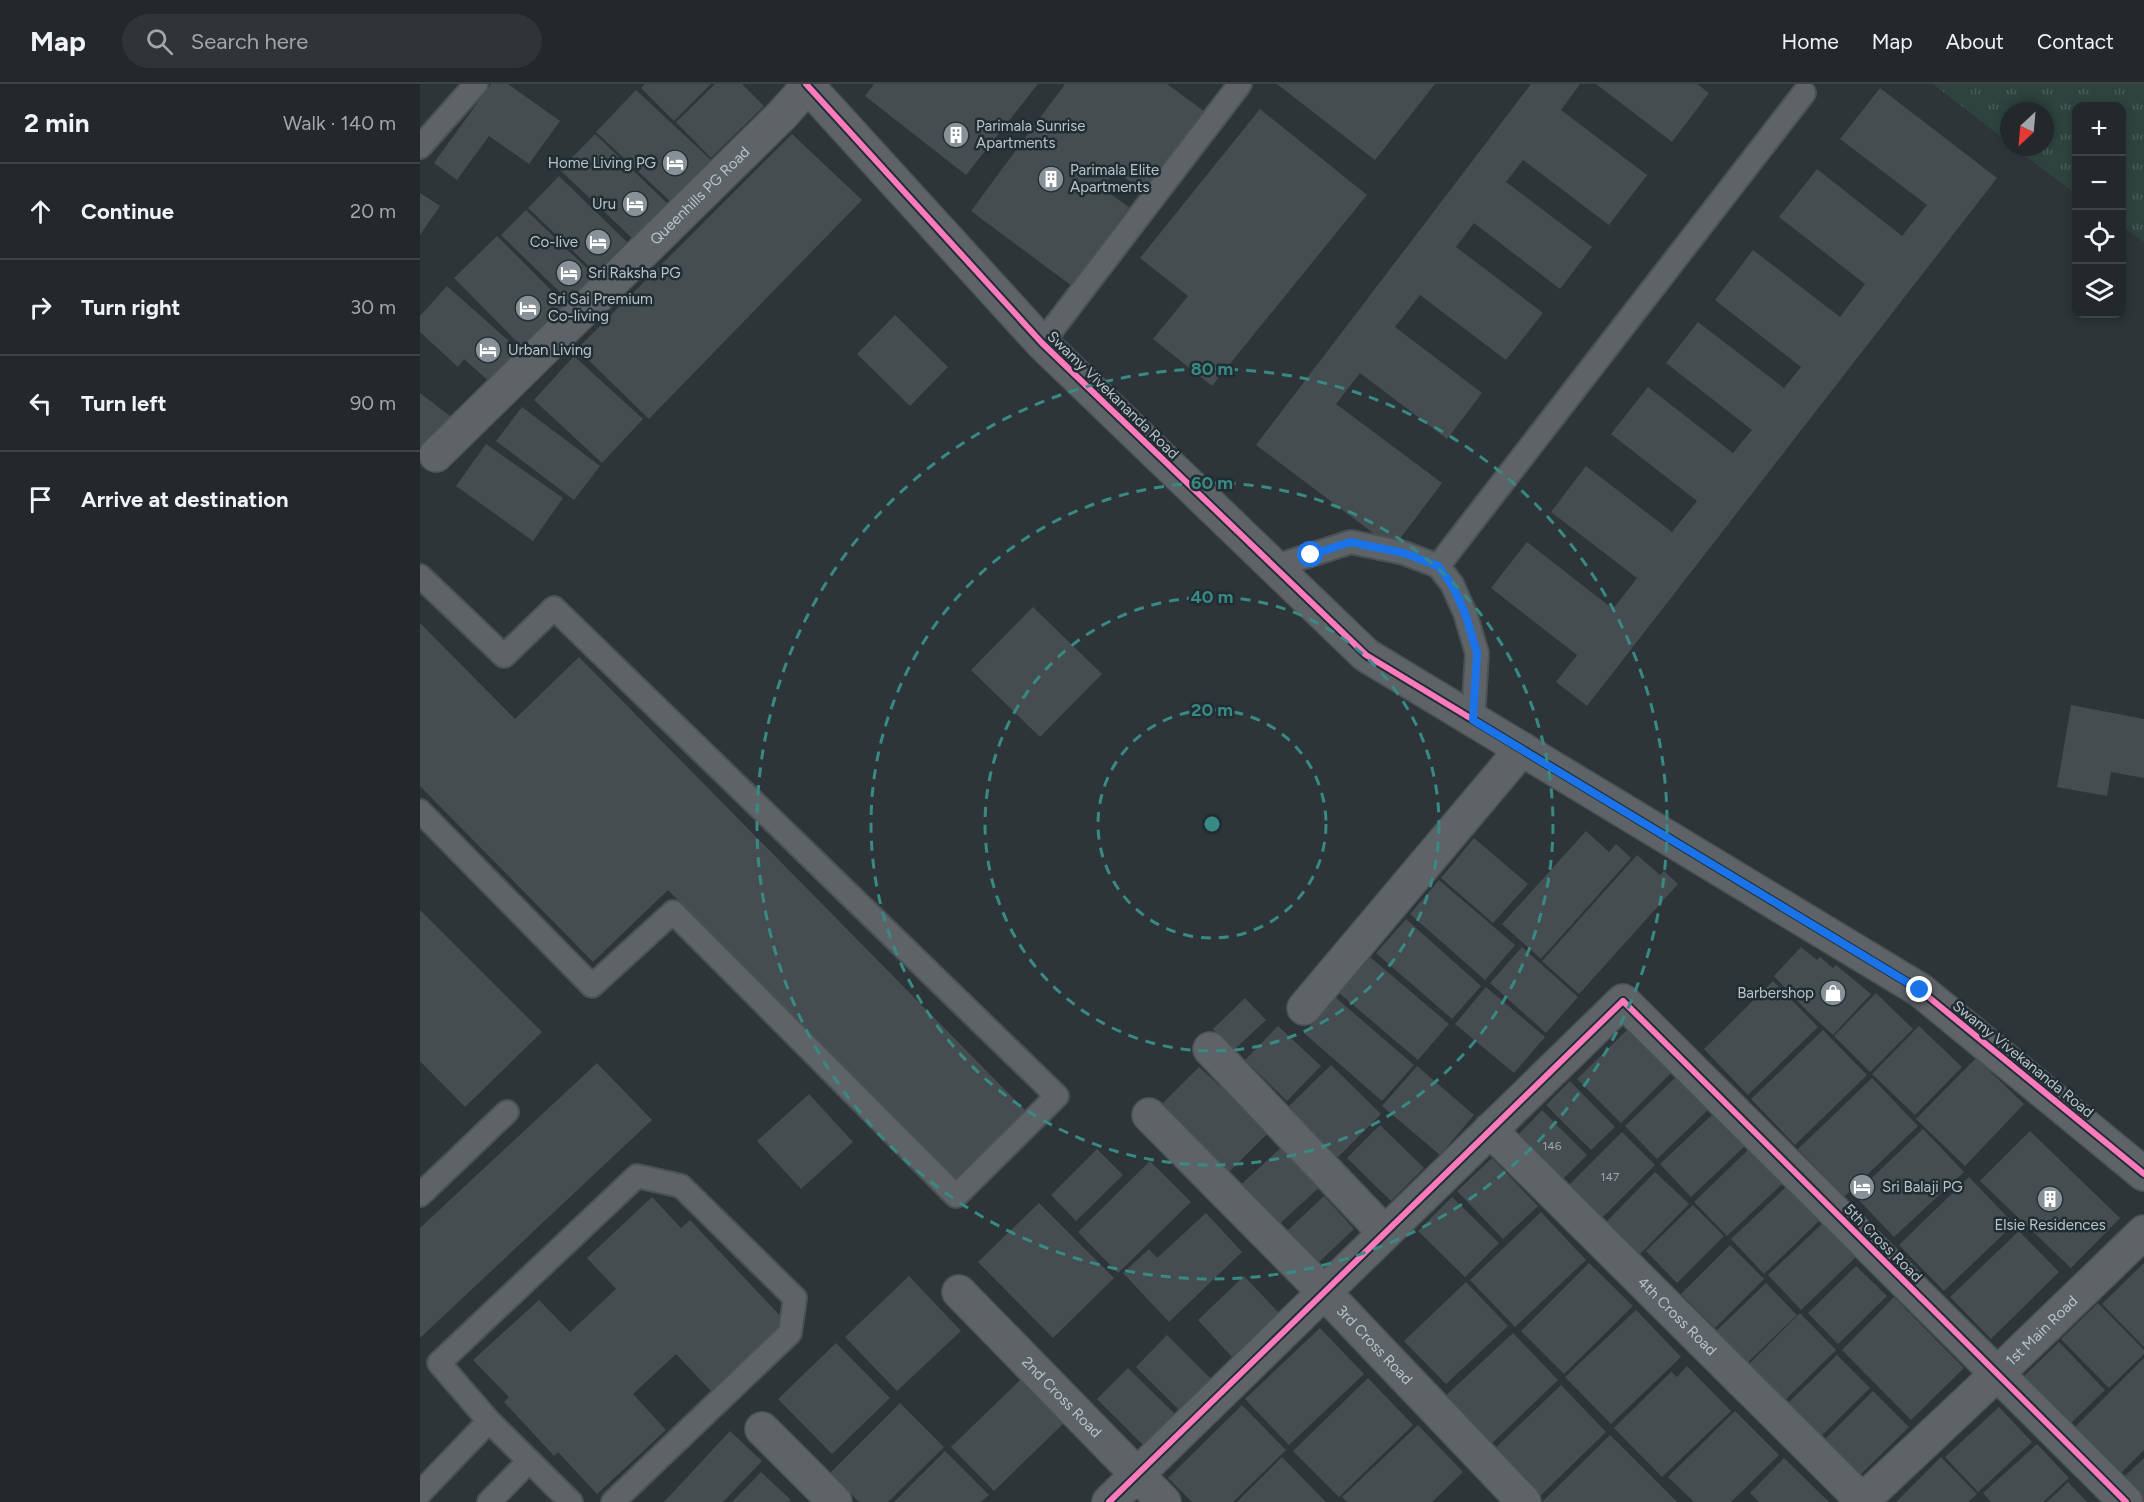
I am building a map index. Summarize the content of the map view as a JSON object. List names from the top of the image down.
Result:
{
  "streets": {
    "street": [
      "Queenhills PG Road",
      "Swamy Vivekananda Road",
      "5th Cross Road",
      "4th Cross Road",
      "1st Main Road",
      "3rd Cross Road",
      "2nd Cross Road"
    ]
  },
  "crossings": [
    ["Queenhills PG Road", "Swamy Vivekananda Road"],
    ["5th Cross Road", "4th Cross Road"],
    ["5th Cross Road", "1st Main Road"],
    ["4th Cross Road", "1st Main Road"]
  ],
  "places": {
    "building": ["Parimala Sunrise Apartments", "Parimala Elite Apartments", "Elsie Residences"],
    "hotel": [
      "Home Living PG",
      "Uru",
      "Co-live",
      "Sri Raksha PG",
      "Sri Sai Premium Co-living",
      "Urban Living",
      "Sri Balaji PG"
    ],
    "shop": ["Barbershop"]
  },
  "house_numbers": ["146", "147"],
  "north": "bottom left",
  "page": {
    "header": "Map",
    "search": "Search here",
    "nav": [
      "Home",
      "Map",
      "About",
      "Contact"
    ],
    "heading": ["2 min", "Walk · 140 m"],
    "map_buttons": ["+", "−"],
    "list": [
      ["Continue", "20 m"],
      ["Turn right", "30 m"],
      ["Turn left", "90 m"],
      "Arrive at destination"
    ]
  },
  "rings": [
    "80 m",
    "60 m",
    "40 m",
    "20 m"
  ]
}
